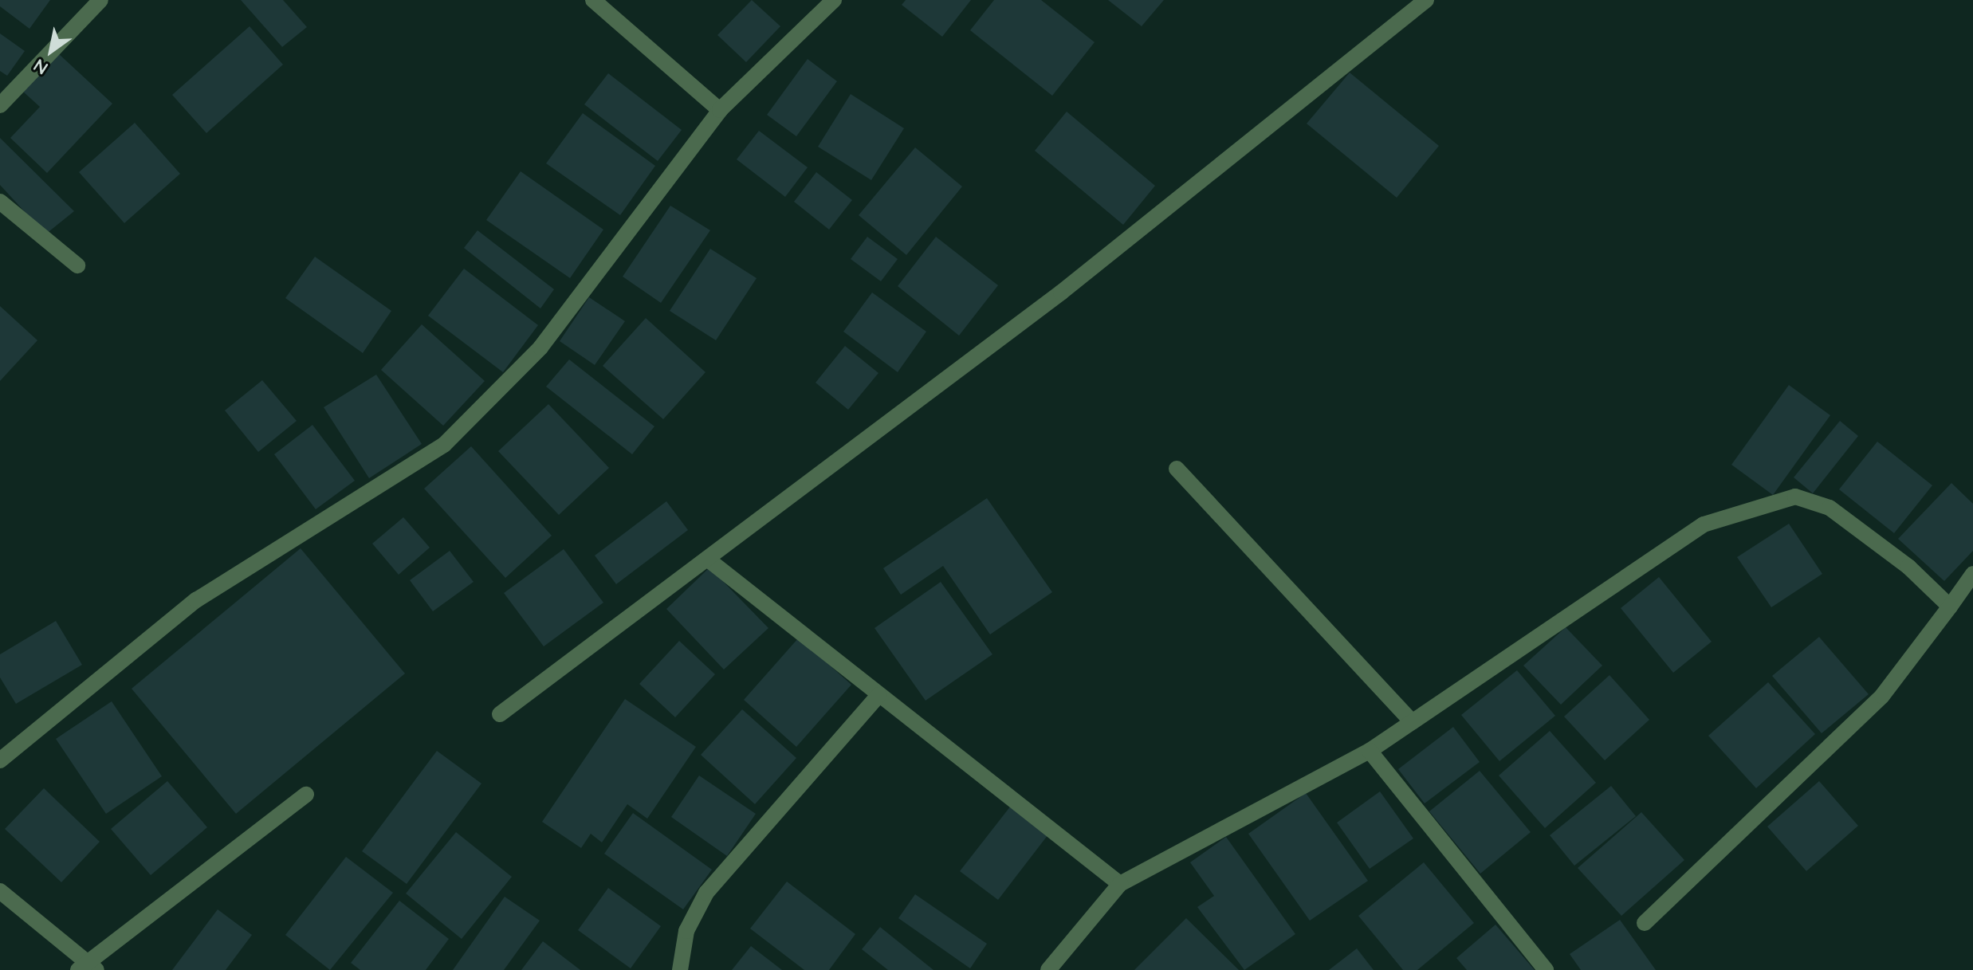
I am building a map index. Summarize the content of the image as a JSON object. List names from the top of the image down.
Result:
{
  "north": "bottom left"
}
